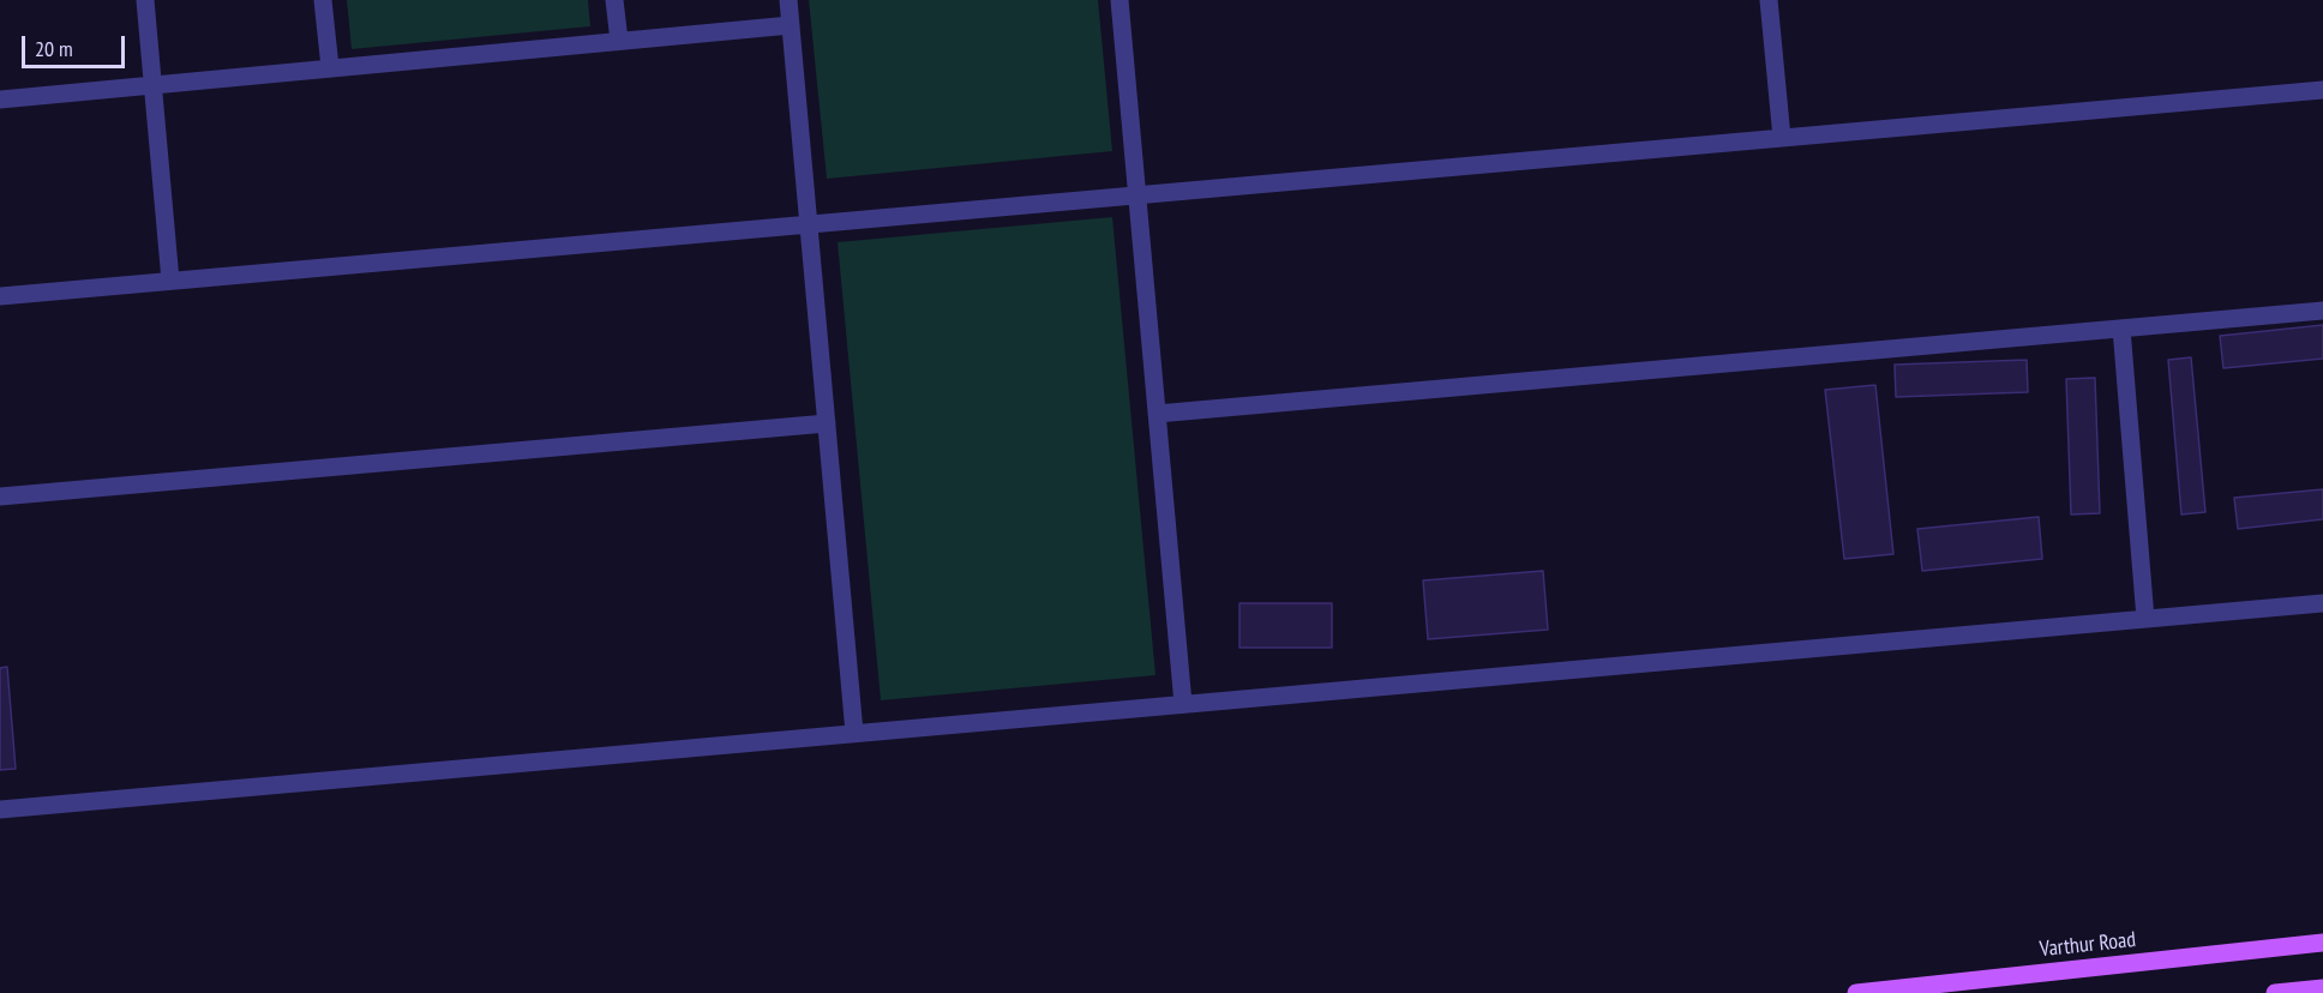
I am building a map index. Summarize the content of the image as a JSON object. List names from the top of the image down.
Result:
{
  "streets": {
    "main road": ["Varthur Road"]
  },
  "scale_bar": "20 m"
}
